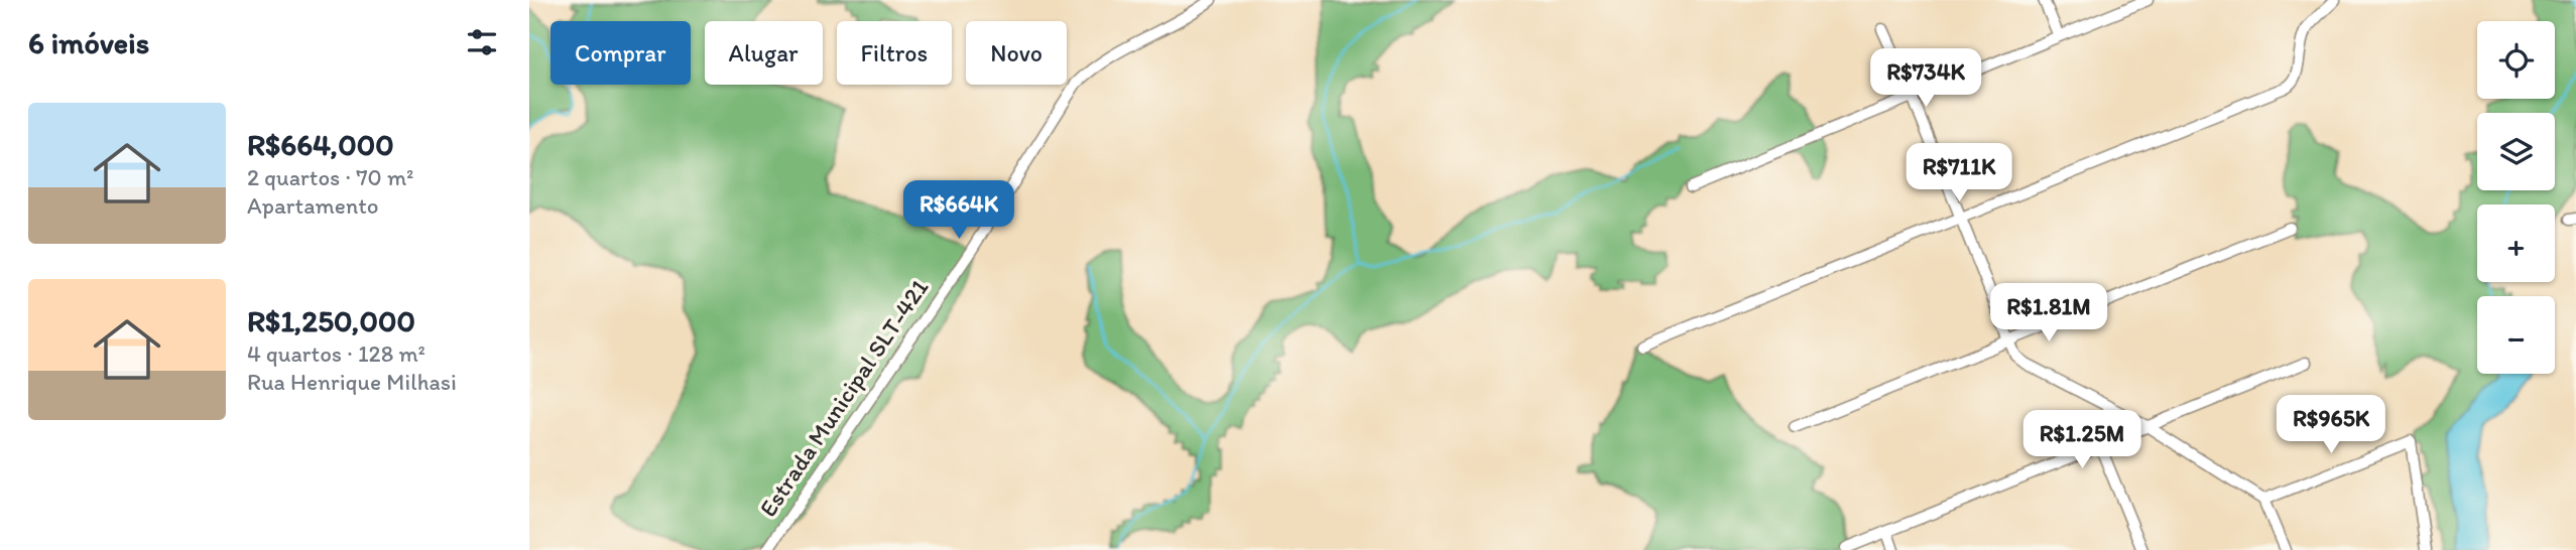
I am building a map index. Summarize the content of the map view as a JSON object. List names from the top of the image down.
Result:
{
  "streets": {
    "street": ["Estrada Municipal SLT-421"]
  },
  "page": {
    "heading": "6 imóveis",
    "map_buttons": ["+", "−"],
    "chip": [
      "Comprar",
      "Alugar",
      "Filtros",
      "Novo"
    ],
    "price": [
      "R$734K",
      "R$711K",
      "R$664K",
      "R$1.81M",
      "R$965K",
      "R$1.25M"
    ],
    "list": [
      {
        "name": "R$664,000",
        "note": "2 quartos · 70 m² · Apartamento"
      },
      {
        "name": "R$1,250,000",
        "note": "4 quartos · 128 m² · Rua Henrique Milhasi"
      }
    ]
  }
}
